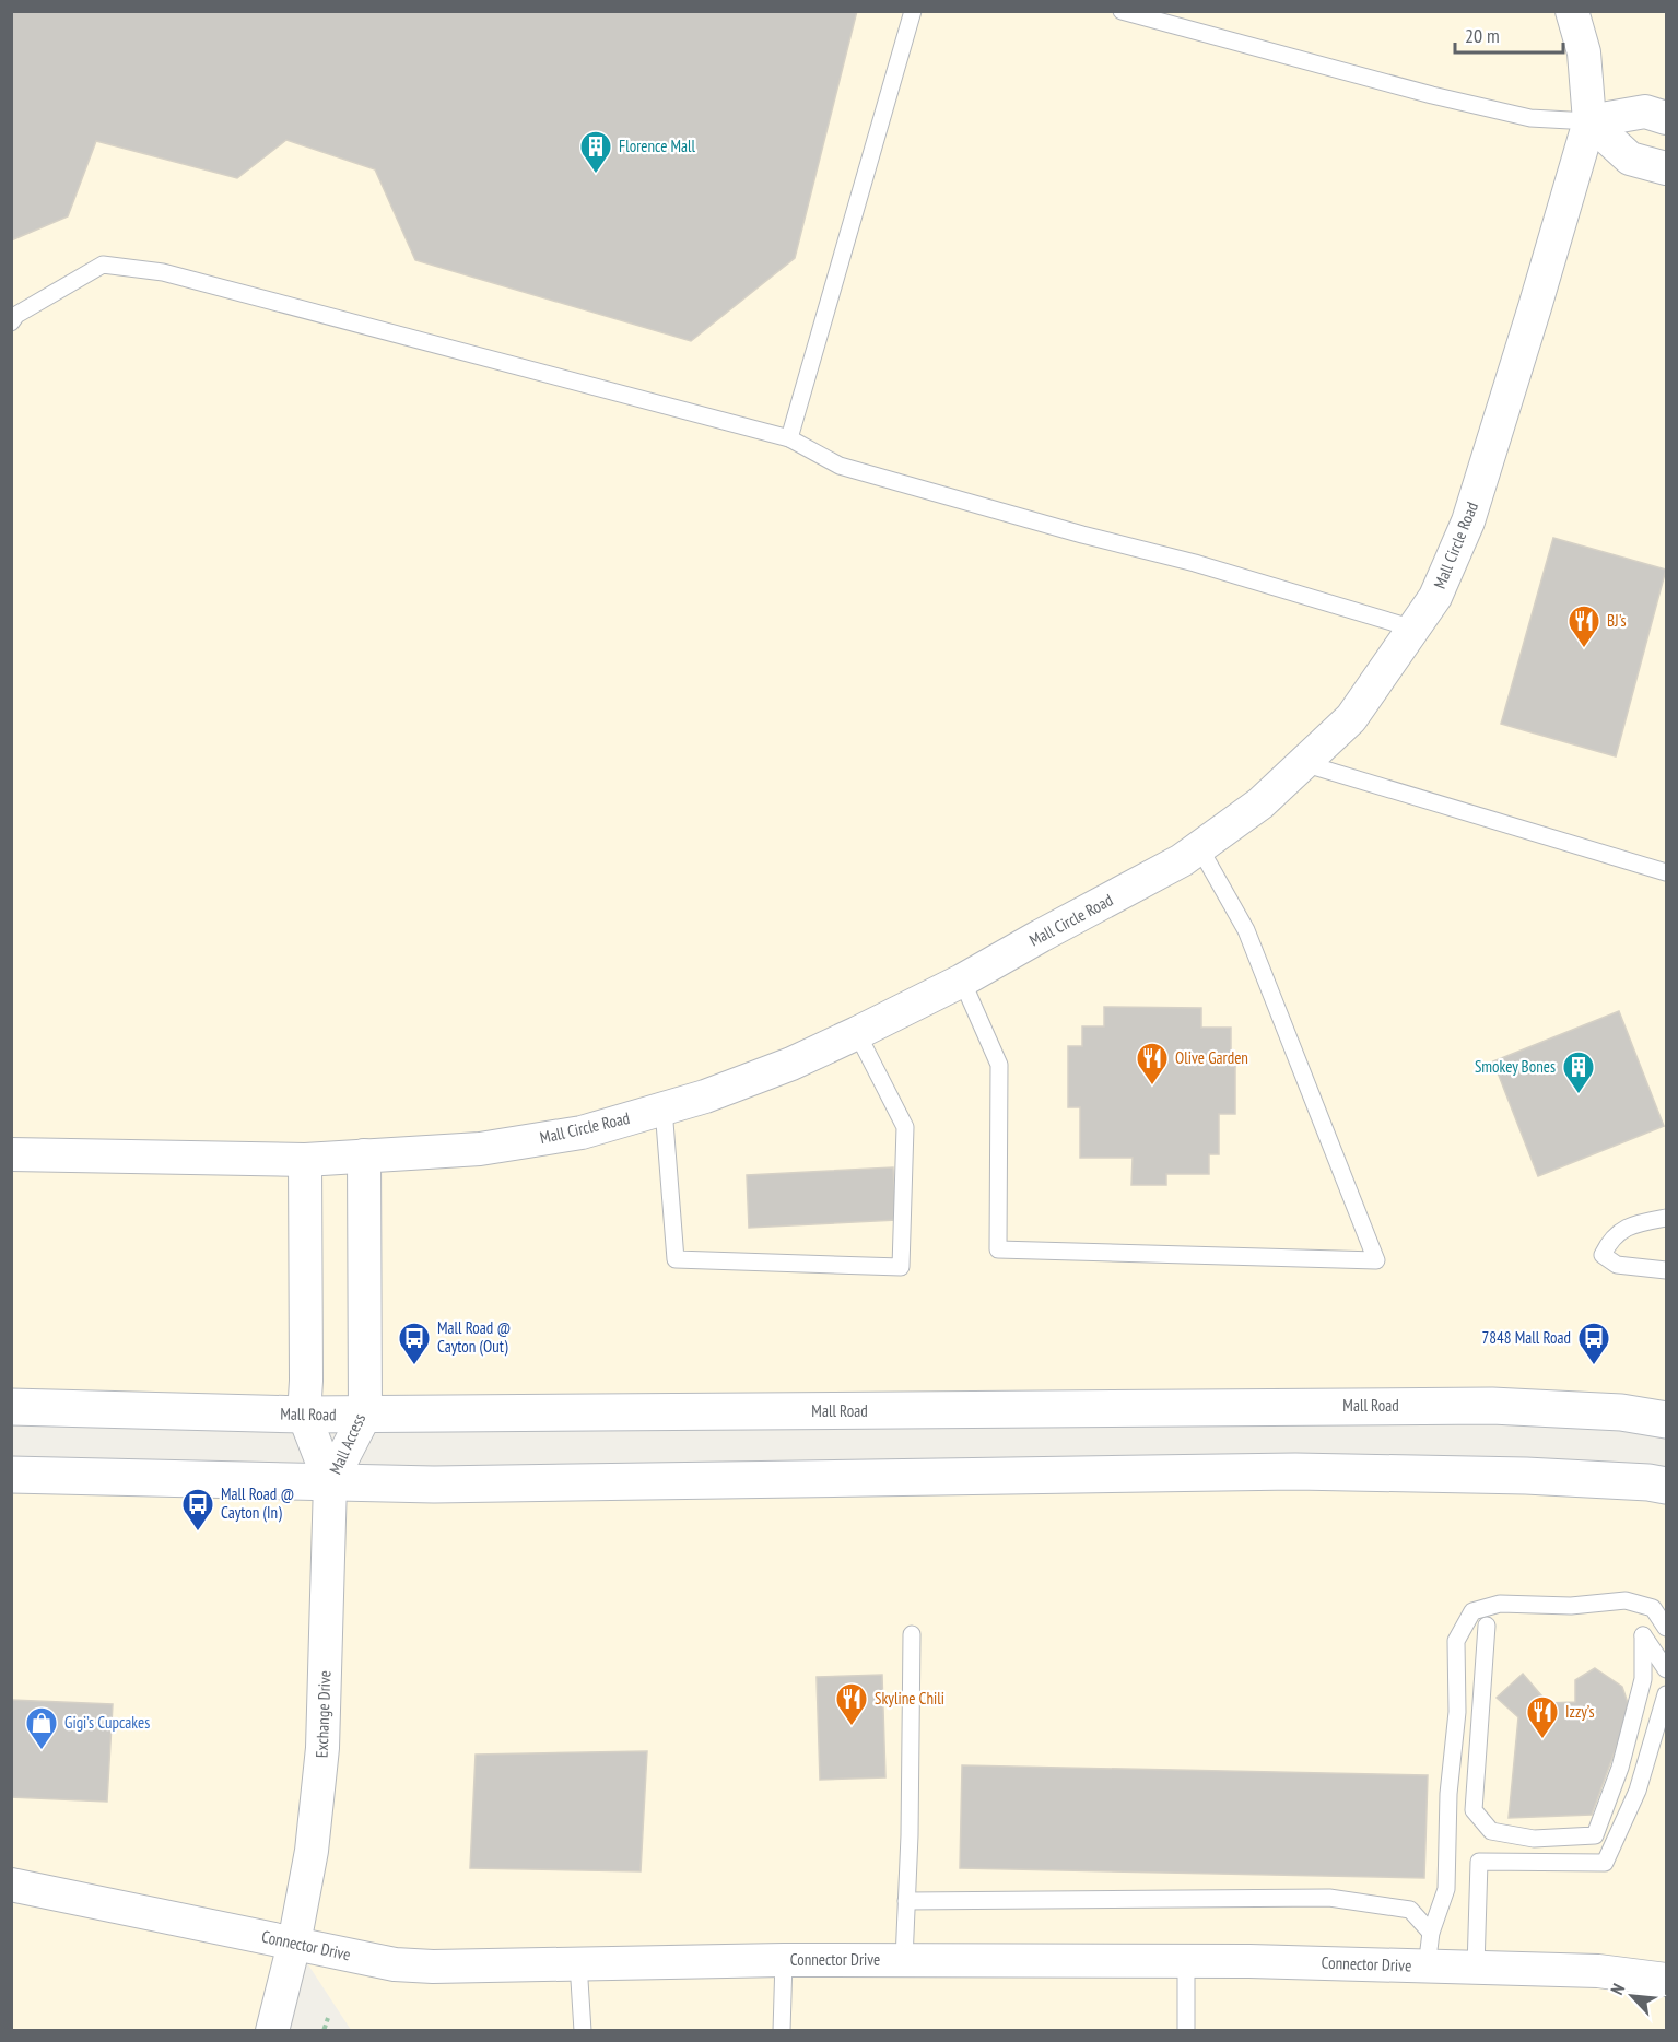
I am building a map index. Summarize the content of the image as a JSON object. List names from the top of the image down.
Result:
{
  "streets": {
    "main road": ["Mall Road"],
    "street": [
      "Mall Circle Road",
      "Mall Access",
      "Exchange Drive",
      "Connector Drive"
    ]
  },
  "crossings": [
    ["Mall Circle Road", "Mall Access"],
    ["Mall Road", "Mall Access"],
    ["Mall Access", "Exchange Drive"],
    ["Exchange Drive", "Connector Drive"]
  ],
  "places": {
    "building": ["Florence Mall", "Smokey Bones"],
    "restaurant": [
      "BJ's",
      "Olive Garden",
      "Skyline Chili",
      "Izzy’s"
    ],
    "bus stop": ["Mall Road @ Cayton (Out)", "7848 Mall Road", "Mall Road @ Cayton (In)"],
    "shop": ["Gigi’s Cupcakes"]
  },
  "scale_bar": "20 m",
  "north": "top left"
}
